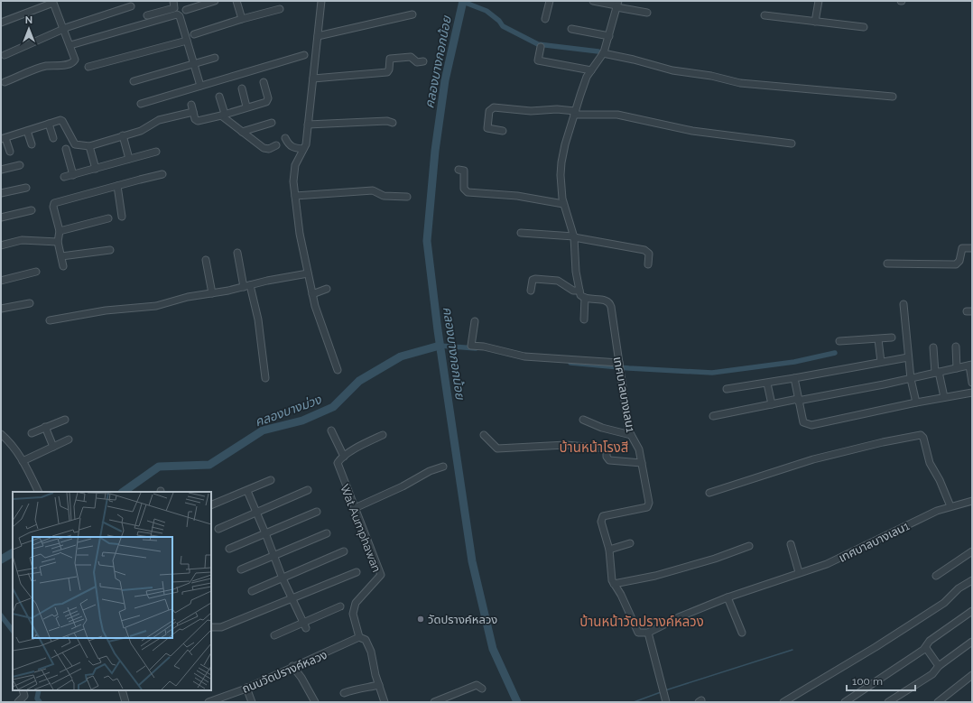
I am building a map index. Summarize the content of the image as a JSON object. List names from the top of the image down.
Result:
{
  "streets": {
    "street": ["เทศบาลบางเลน1", "Wat Aumphawan", "ถนนวัดปรางค์หลวง"]
  },
  "crossings": [
    ["Wat Aumphawan", "ถนนวัดปรางค์หลวง"]
  ],
  "districts": ["บ้านหน้าโรงสี", "บ้านหน้าวัดปรางค์หลวง"],
  "water": ["คลองบางกอกน้อย", "คลองบางม่วง"],
  "places": ["วัดปรางค์หลวง"],
  "scale_bar": "100 m",
  "north": "top"
}
